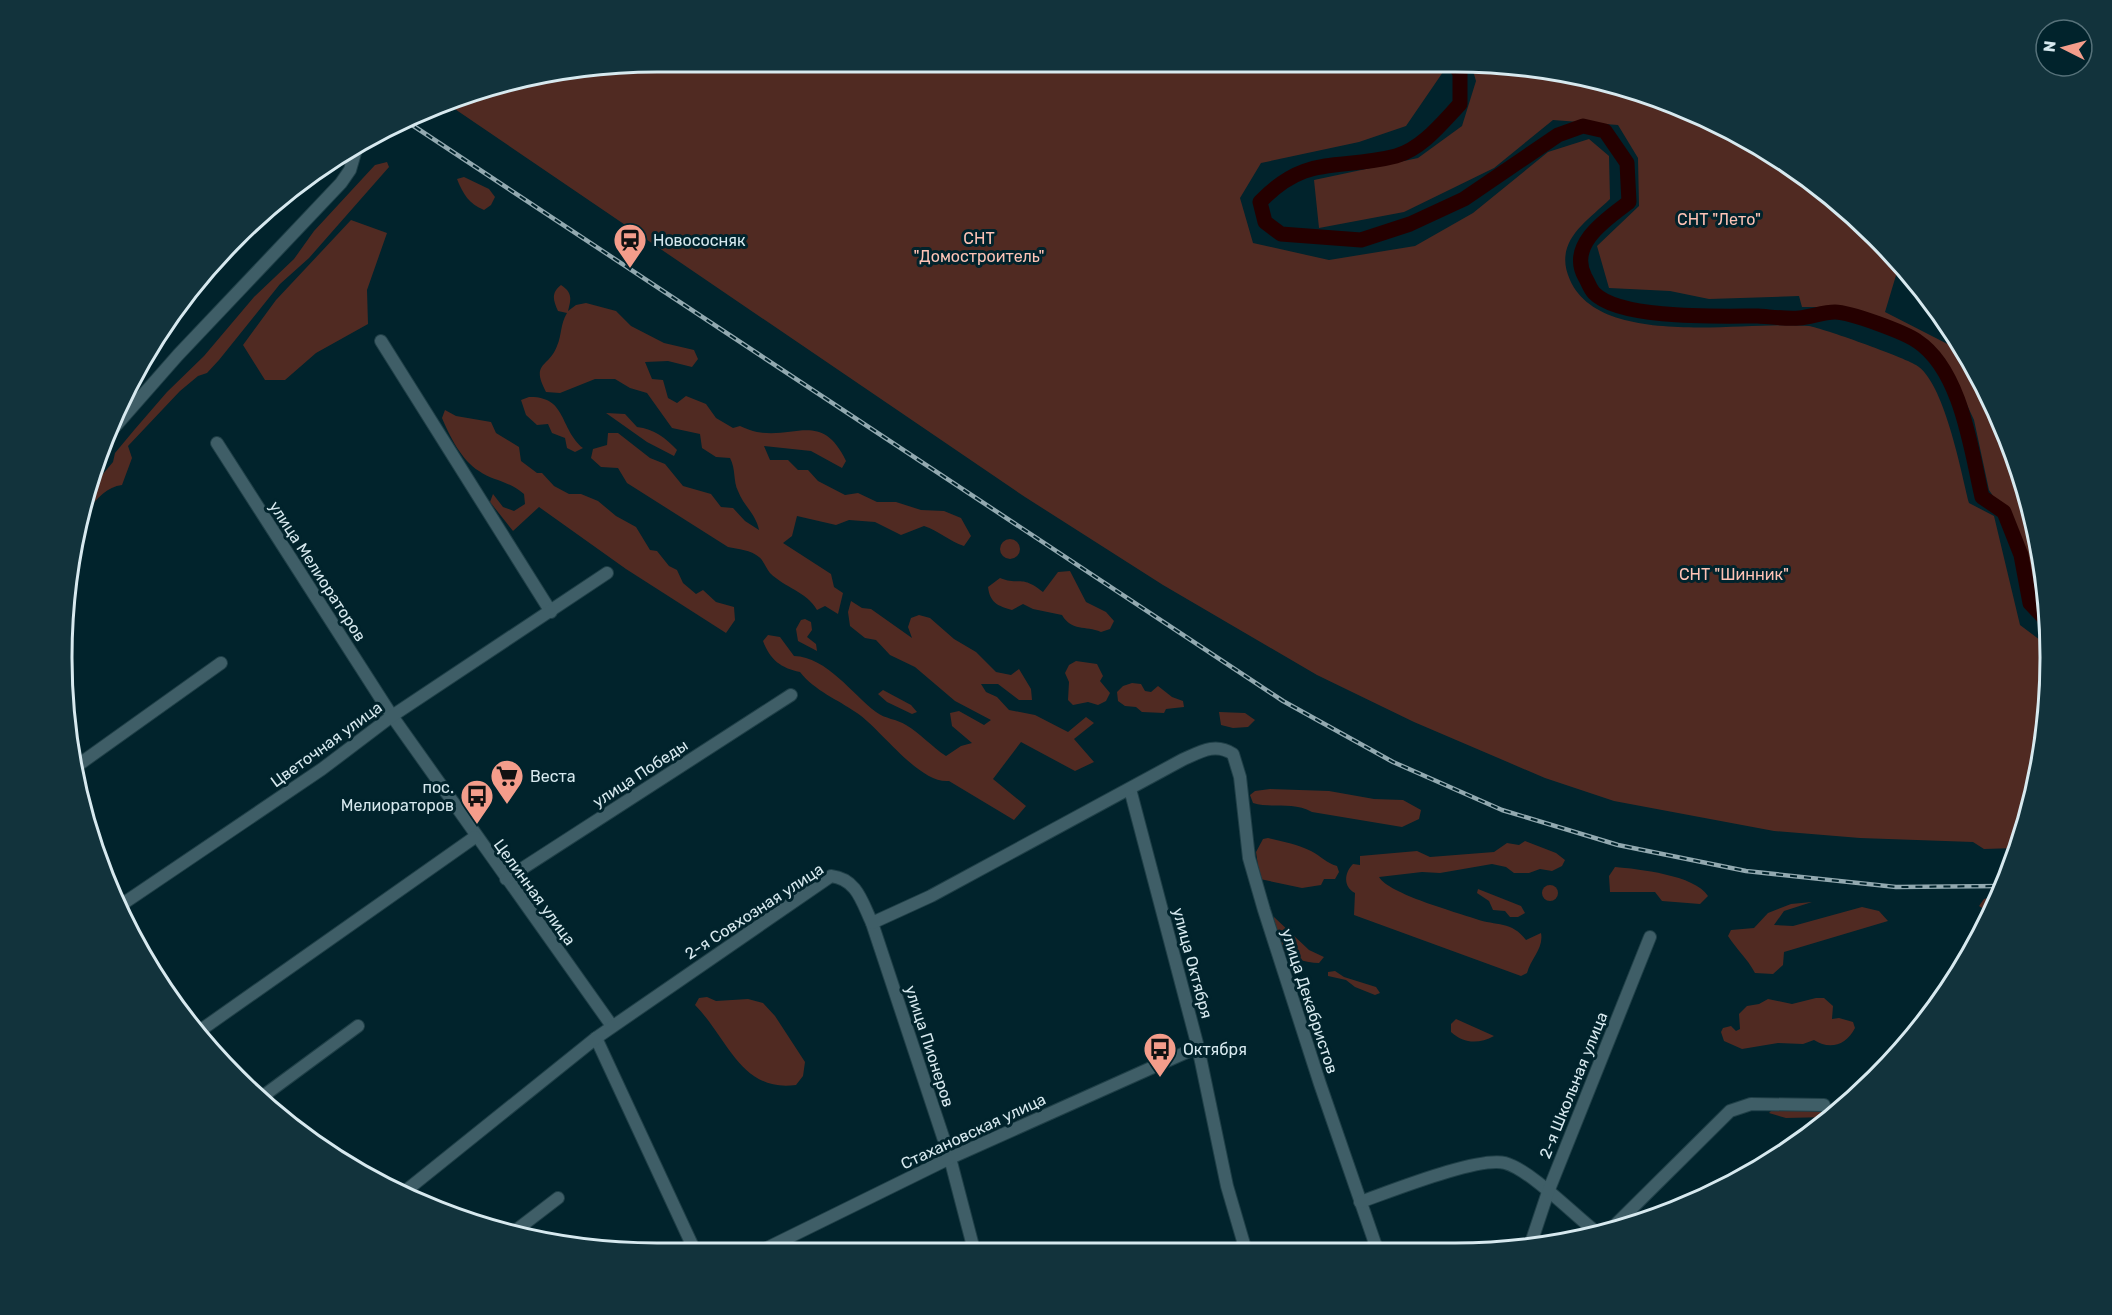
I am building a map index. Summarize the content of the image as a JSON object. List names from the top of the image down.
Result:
{
  "streets": {
    "street": [
      "улица Мелиораторов",
      "Цветочная улица",
      "улица Победы",
      "Целинная улица",
      "2-я Совхозная улица",
      "улица Октября",
      "улица Декабристов",
      "улица Пионеров",
      "2-я Школьная улица",
      "Стахановская улица"
    ]
  },
  "crossings": [
    ["улица Мелиораторов", "Цветочная улица"],
    ["улица Мелиораторов", "Целинная улица"],
    ["Цветочная улица", "Целинная улица"],
    ["улица Победы", "Целинная улица"],
    ["Целинная улица", "2-я Совхозная улица"],
    ["2-я Совхозная улица", "улица Пионеров"],
    ["улица Октября", "улица Декабристов"],
    ["улица Октября", "Стахановская улица"],
    ["улица Пионеров", "Стахановская улица"]
  ],
  "parks": ["СНТ \"Лето\"", "СНТ \"Домостроитель\"", "СНТ \"Шинник\""],
  "places": {
    "station": ["Новососняк"],
    "supermarket": ["Веста"],
    "bus stop": ["пос. Мелиораторов", "Октября"]
  },
  "north": "left"
}
